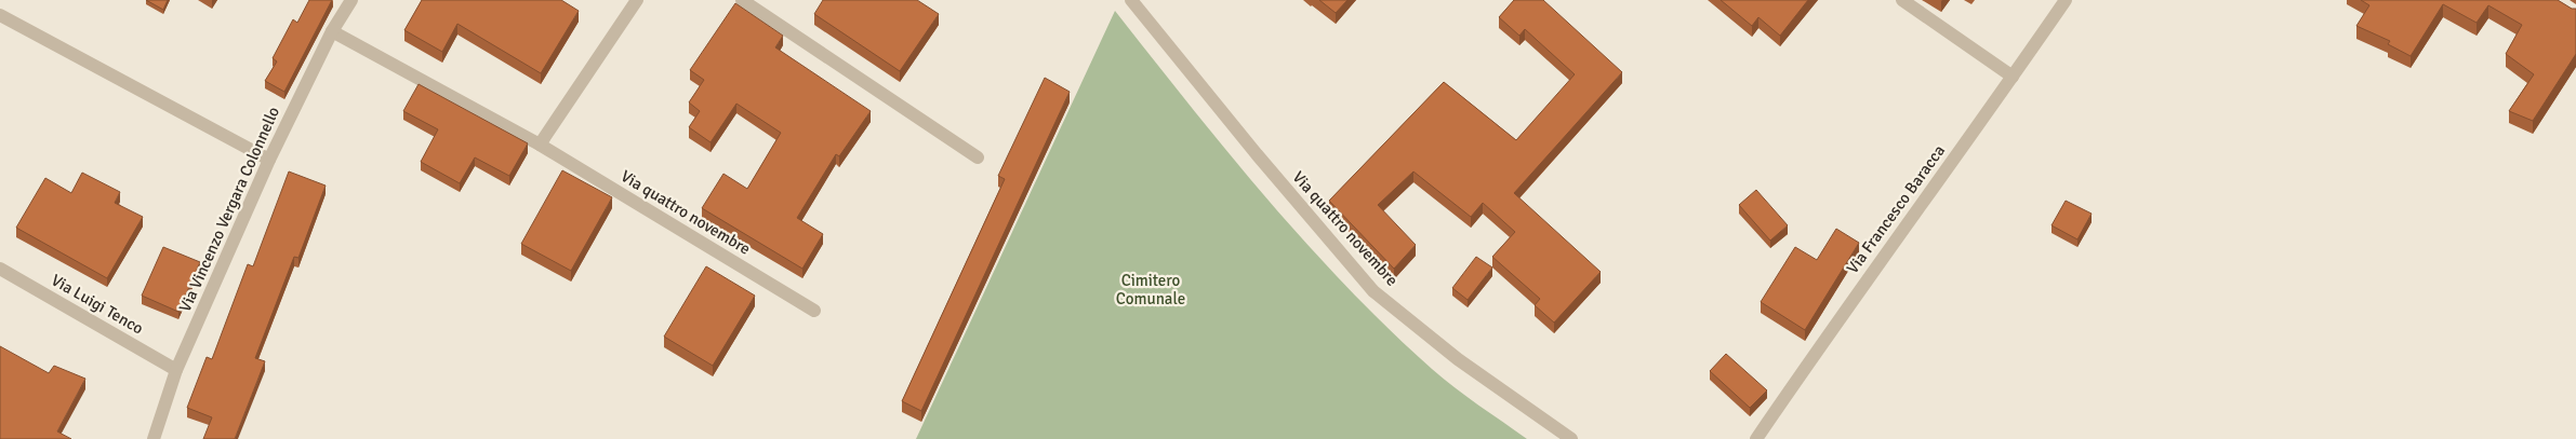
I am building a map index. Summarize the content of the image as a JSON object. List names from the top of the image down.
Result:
{
  "streets": {
    "street": [
      "Via Vincenzo Vergara Colonnello",
      "Via Francesco Baracca",
      "Via quattro novembre",
      "Via Luigi Tenco"
    ]
  },
  "crossings": [
    ["Via Vincenzo Vergara Colonnello", "Via quattro novembre"],
    ["Via Vincenzo Vergara Colonnello", "Via Luigi Tenco"]
  ],
  "parks": ["Cimitero Comunale"]
}
